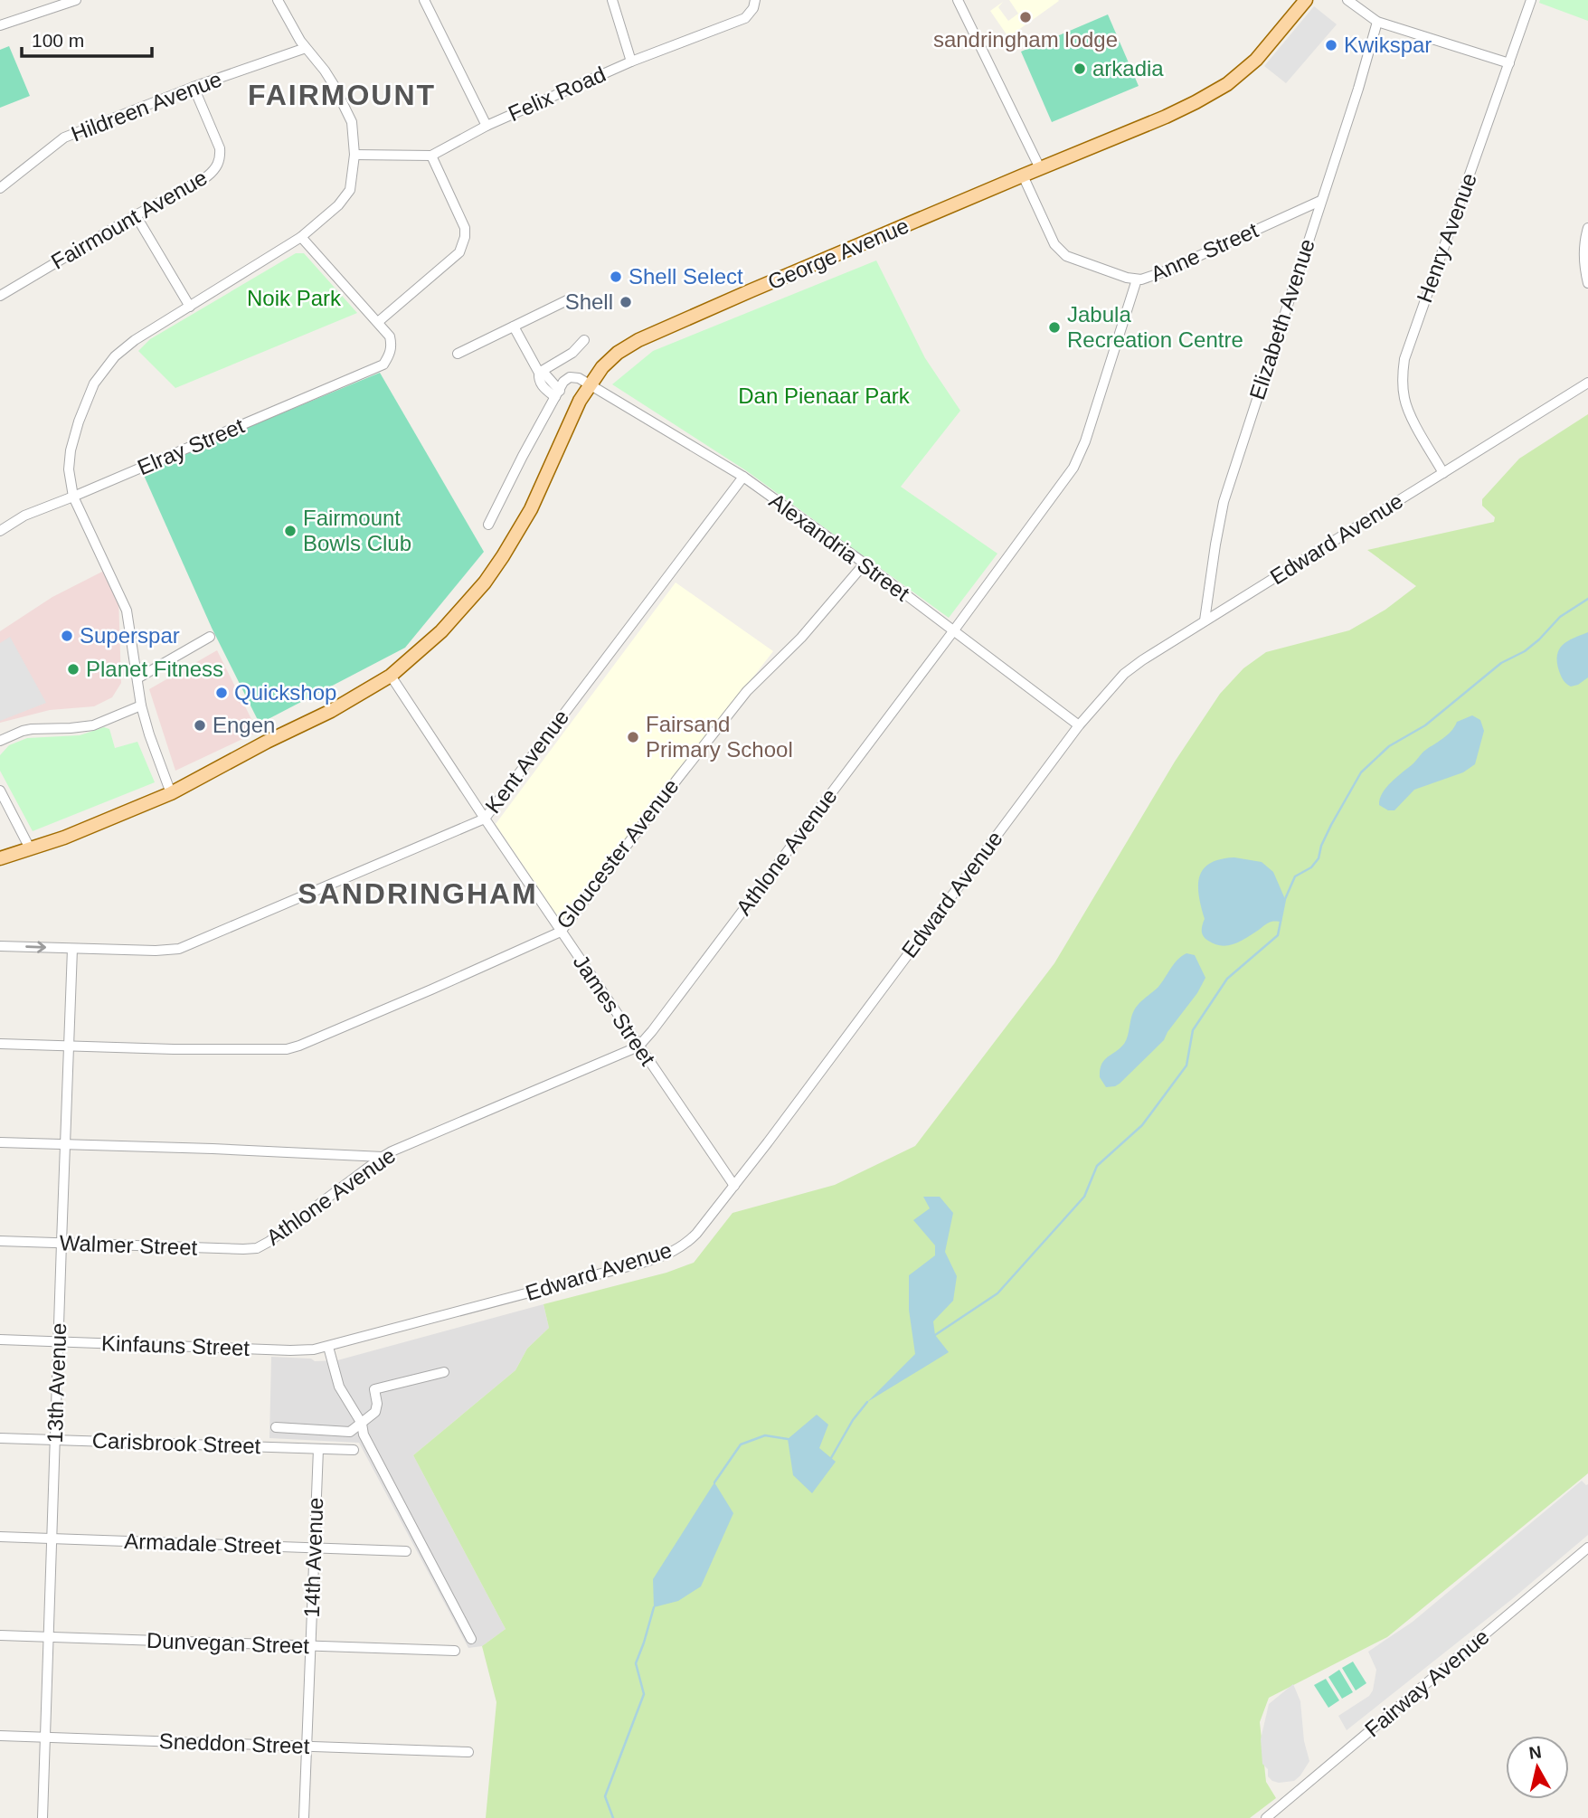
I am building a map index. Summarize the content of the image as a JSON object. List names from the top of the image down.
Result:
{
  "streets": {
    "main road": ["George Avenue"],
    "street": [
      "Felix Road",
      "Hildreen Avenue",
      "Fairmount Avenue",
      "Henry Avenue",
      "Anne Street",
      "Elizabeth Avenue",
      "Elray Street",
      "Edward Avenue",
      "Alexandria Street",
      "Kent Avenue",
      "Athlone Avenue",
      "Gloucester Avenue",
      "James Street",
      "Walmer Street",
      "Kinfauns Street",
      "13th Avenue",
      "Carisbrook Street",
      "Armadale Street",
      "14th Avenue",
      "Dunvegan Street",
      "Fairway Avenue",
      "Sneddon Street"
    ]
  },
  "crossings": [
    ["Hildreen Avenue", "Fairmount Avenue"],
    ["Henry Avenue", "Edward Avenue"],
    ["Anne Street", "George Avenue"],
    ["Anne Street", "Elizabeth Avenue"],
    ["Anne Street", "Athlone Avenue"],
    ["George Avenue", "Alexandria Street"],
    ["George Avenue", "James Street"],
    ["Elizabeth Avenue", "Edward Avenue"],
    ["Edward Avenue", "Alexandria Street"],
    ["Edward Avenue", "James Street"],
    ["Edward Avenue", "Kinfauns Street"],
    ["Alexandria Street", "Kent Avenue"],
    ["Alexandria Street", "Athlone Avenue"],
    ["Alexandria Street", "Gloucester Avenue"],
    ["Kent Avenue", "James Street"],
    ["Kent Avenue", "13th Avenue"],
    ["Athlone Avenue", "James Street"],
    ["Athlone Avenue", "Walmer Street"],
    ["Gloucester Avenue", "James Street"],
    ["Gloucester Avenue", "13th Avenue"],
    ["Walmer Street", "13th Avenue"],
    ["Kinfauns Street", "13th Avenue"],
    ["13th Avenue", "Carisbrook Street"],
    ["13th Avenue", "Armadale Street"],
    ["13th Avenue", "Dunvegan Street"],
    ["13th Avenue", "Sneddon Street"],
    ["Carisbrook Street", "14th Avenue"],
    ["Armadale Street", "14th Avenue"],
    ["14th Avenue", "Dunvegan Street"],
    ["14th Avenue", "Sneddon Street"]
  ],
  "districts": ["FAIRMOUNT", "SANDRINGHAM"],
  "parks": ["Noik Park", "Dan Pienaar Park"],
  "places": [
    "sandringham lodge",
    "Kwikspar",
    "arkadia",
    "Shell Select",
    "Shell",
    "Jabula Recreation Centre",
    "Fairmount Bowls Club",
    "Superspar",
    "Planet Fitness",
    "Quickshop",
    "Engen",
    "Fairsand Primary School"
  ],
  "scale_bar": "100 m",
  "north": "top"
}
